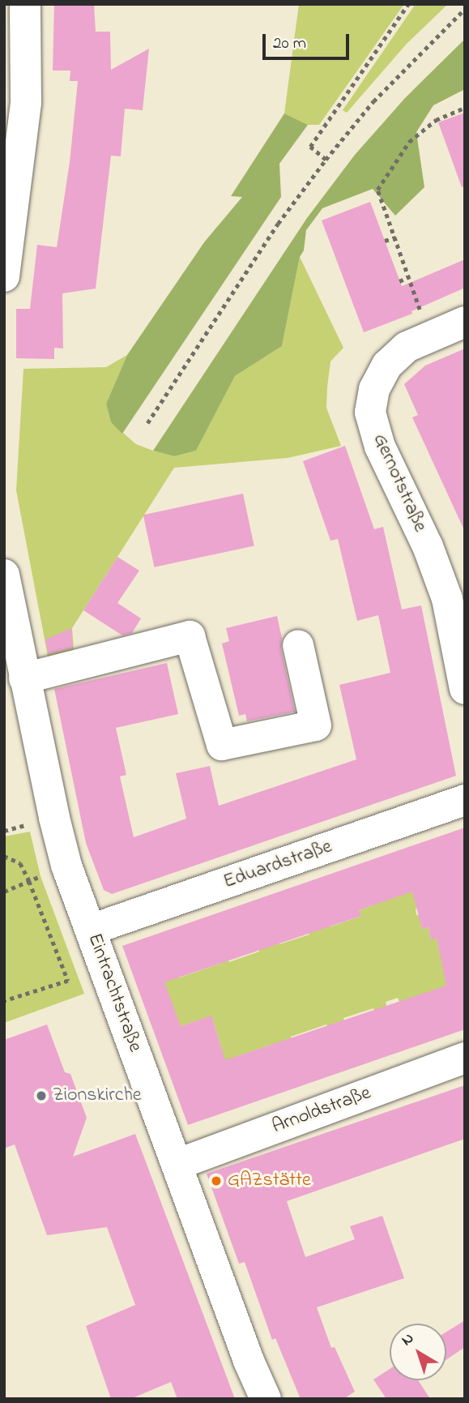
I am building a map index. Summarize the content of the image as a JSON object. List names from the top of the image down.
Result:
{
  "streets": {
    "street": [
      "Gernotstraße",
      "Eduardstraße",
      "Eintrachtstraße",
      "Arnoldstraße"
    ]
  },
  "crossings": [
    ["Eduardstraße", "Eintrachtstraße"],
    ["Eintrachtstraße", "Arnoldstraße"]
  ],
  "places": ["Zionskirche", "GAZstätte"],
  "scale_bar": "20 m",
  "north": "top left"
}
